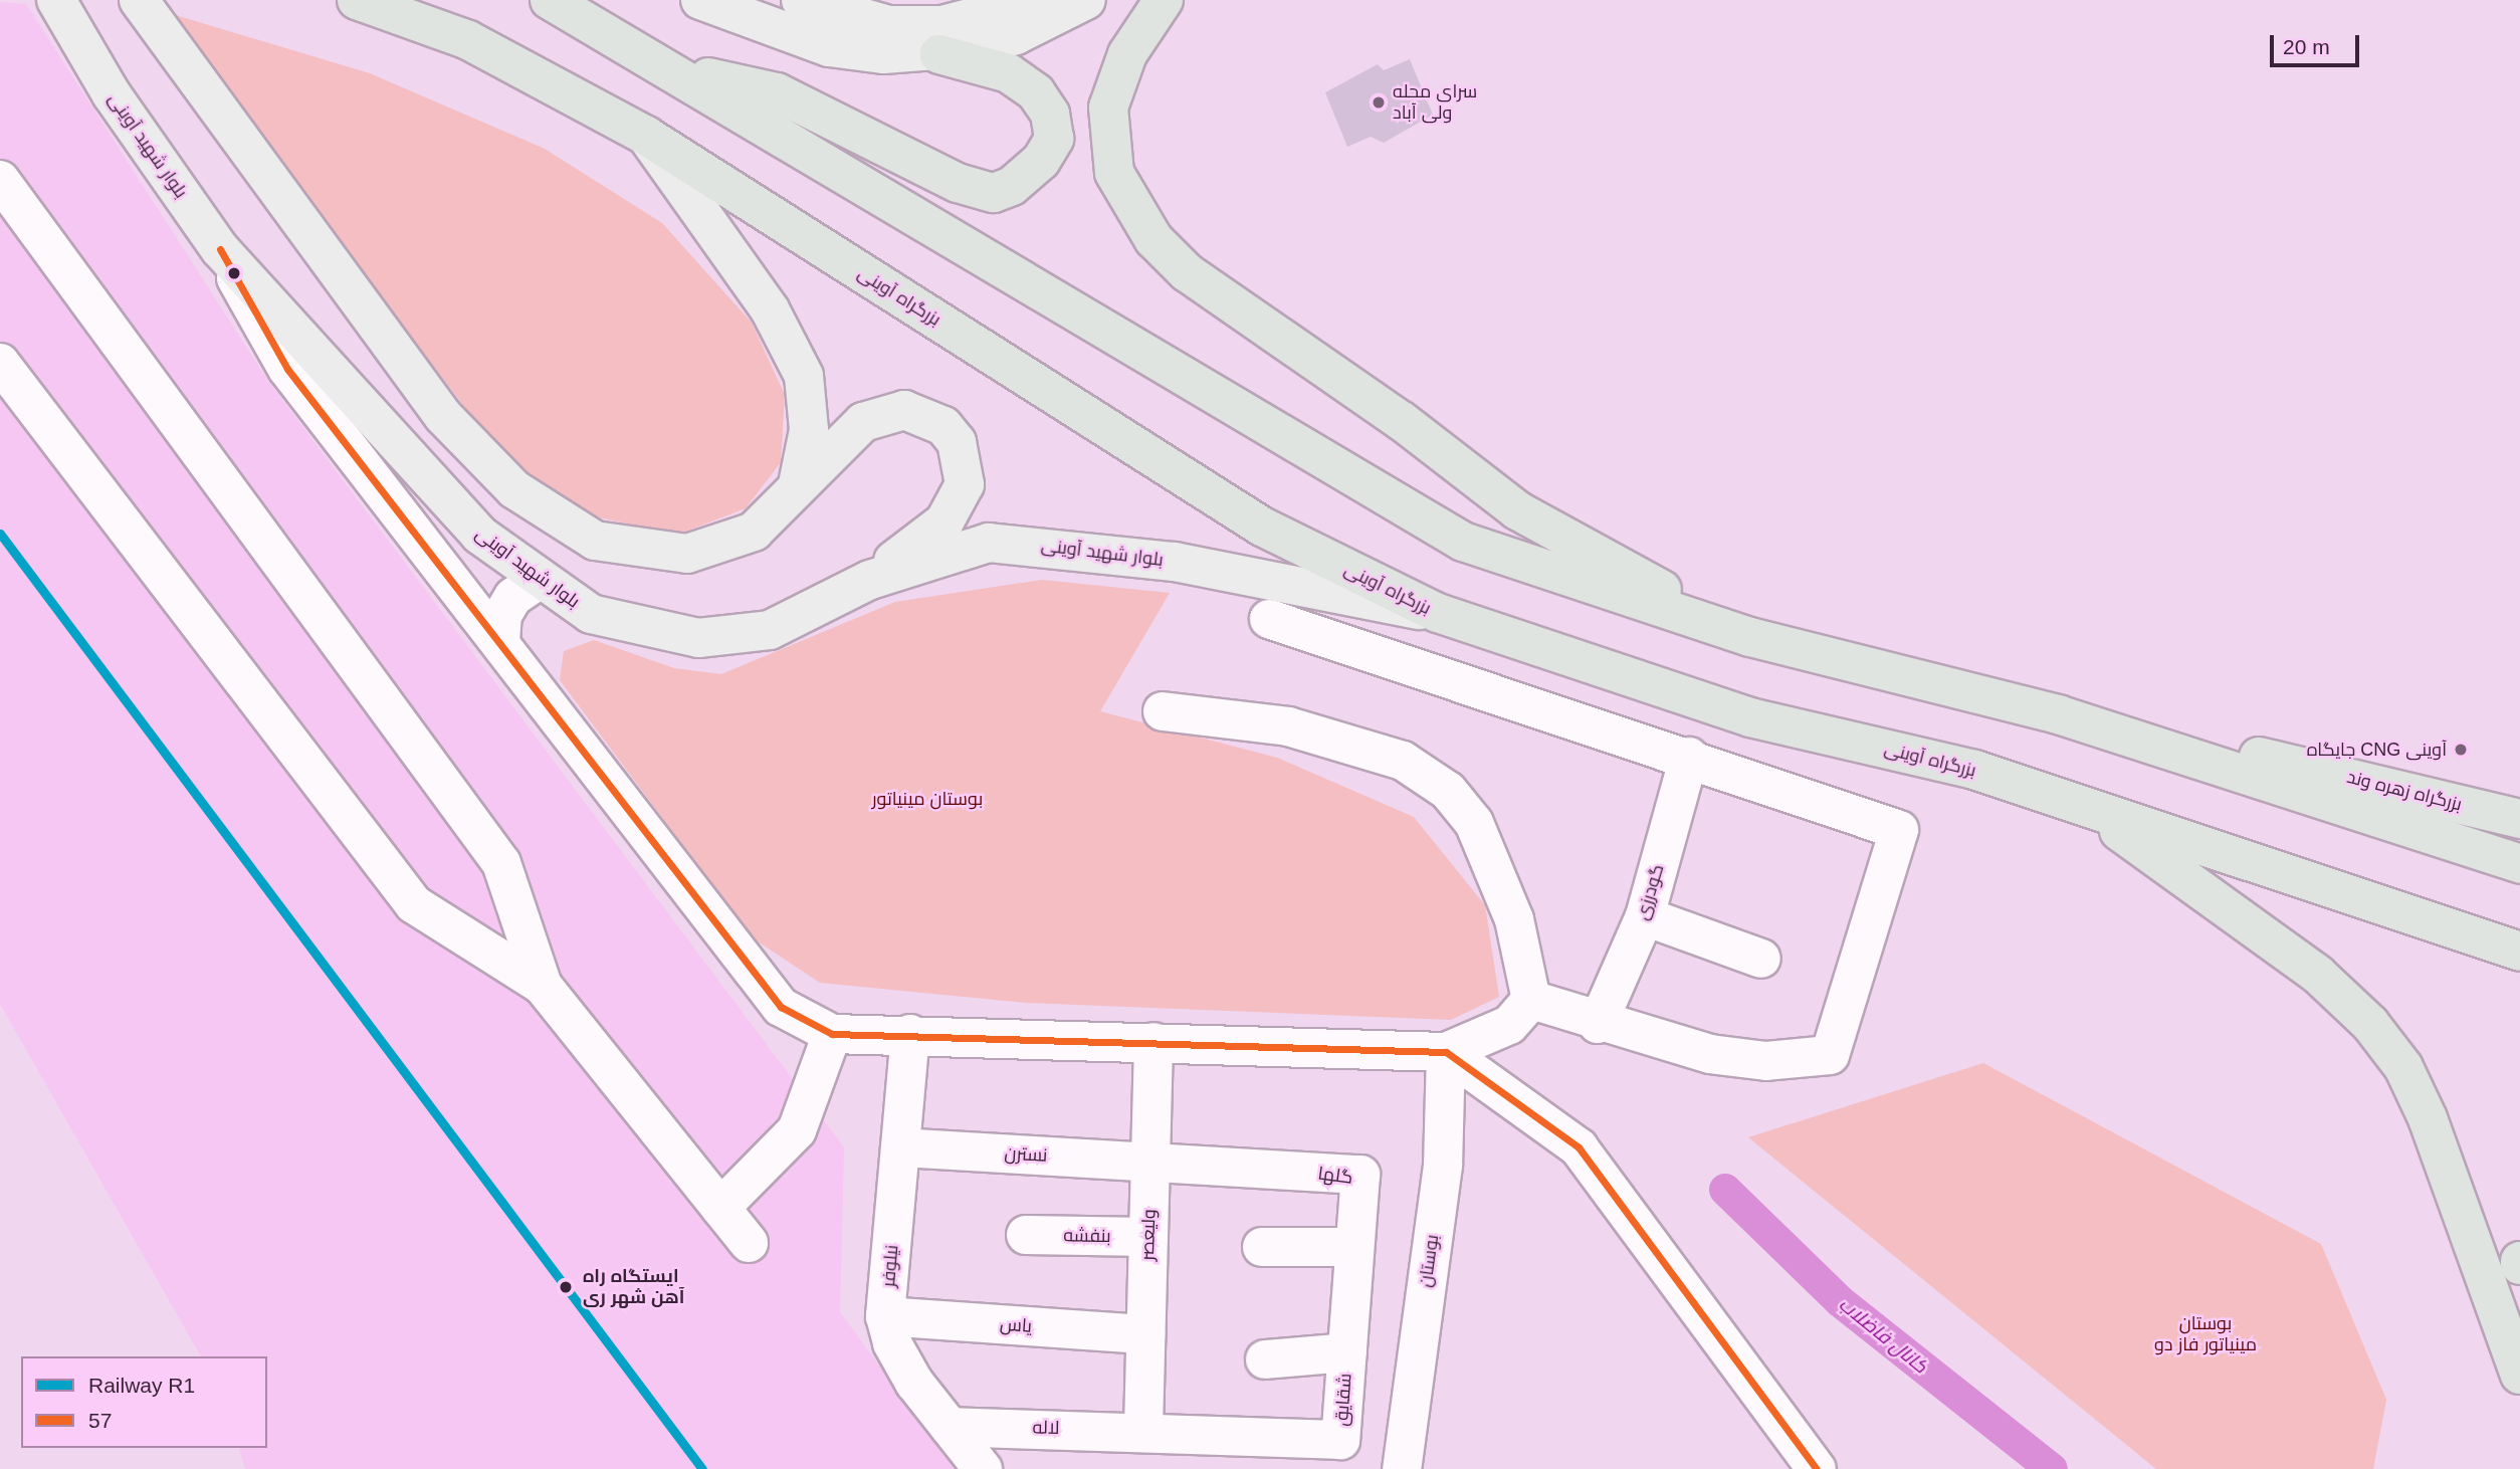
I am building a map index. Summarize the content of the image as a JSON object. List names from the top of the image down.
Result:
{
  "streets": {
    "highway": ["بزرگراه آوینی", "بزرگراه زهره وند"],
    "main road": ["بلوار شهید آوینی"],
    "street": [
      "گودرزی",
      "نسترن",
      "گلها",
      "ولیعصر",
      "بنفشه",
      "بوستان",
      "نیلوفر",
      "یاس",
      "شقایق",
      "لاله"
    ]
  },
  "crossings": [
    ["بلوار شهید آوینی", "بزرگراه آوینی"],
    ["نسترن", "گلها"],
    ["نسترن", "ولیعصر"],
    ["نسترن", "نیلوفر"],
    ["گلها", "ولیعصر"],
    ["گلها", "شقایق"],
    ["ولیعصر", "بنفشه"],
    ["ولیعصر", "یاس"],
    ["ولیعصر", "شقایق"],
    ["ولیعصر", "لاله"],
    ["نیلوفر", "یاس"],
    ["نیلوفر", "لاله"],
    ["شقایق", "لاله"]
  ],
  "water": ["کانال فاضلاب"],
  "parks": ["بوستان مینیاتور", "بوستان مینیاتور فاز دو"],
  "places": ["سرای محله ولی آباد", "جایگاه CNG آوینی", "ایستگاه راه آهن شهر ری"],
  "lines": ["transit line 57", "rail line R1"],
  "legend": ["Railway R1", "57"],
  "scale_bar": "20 m"
}
